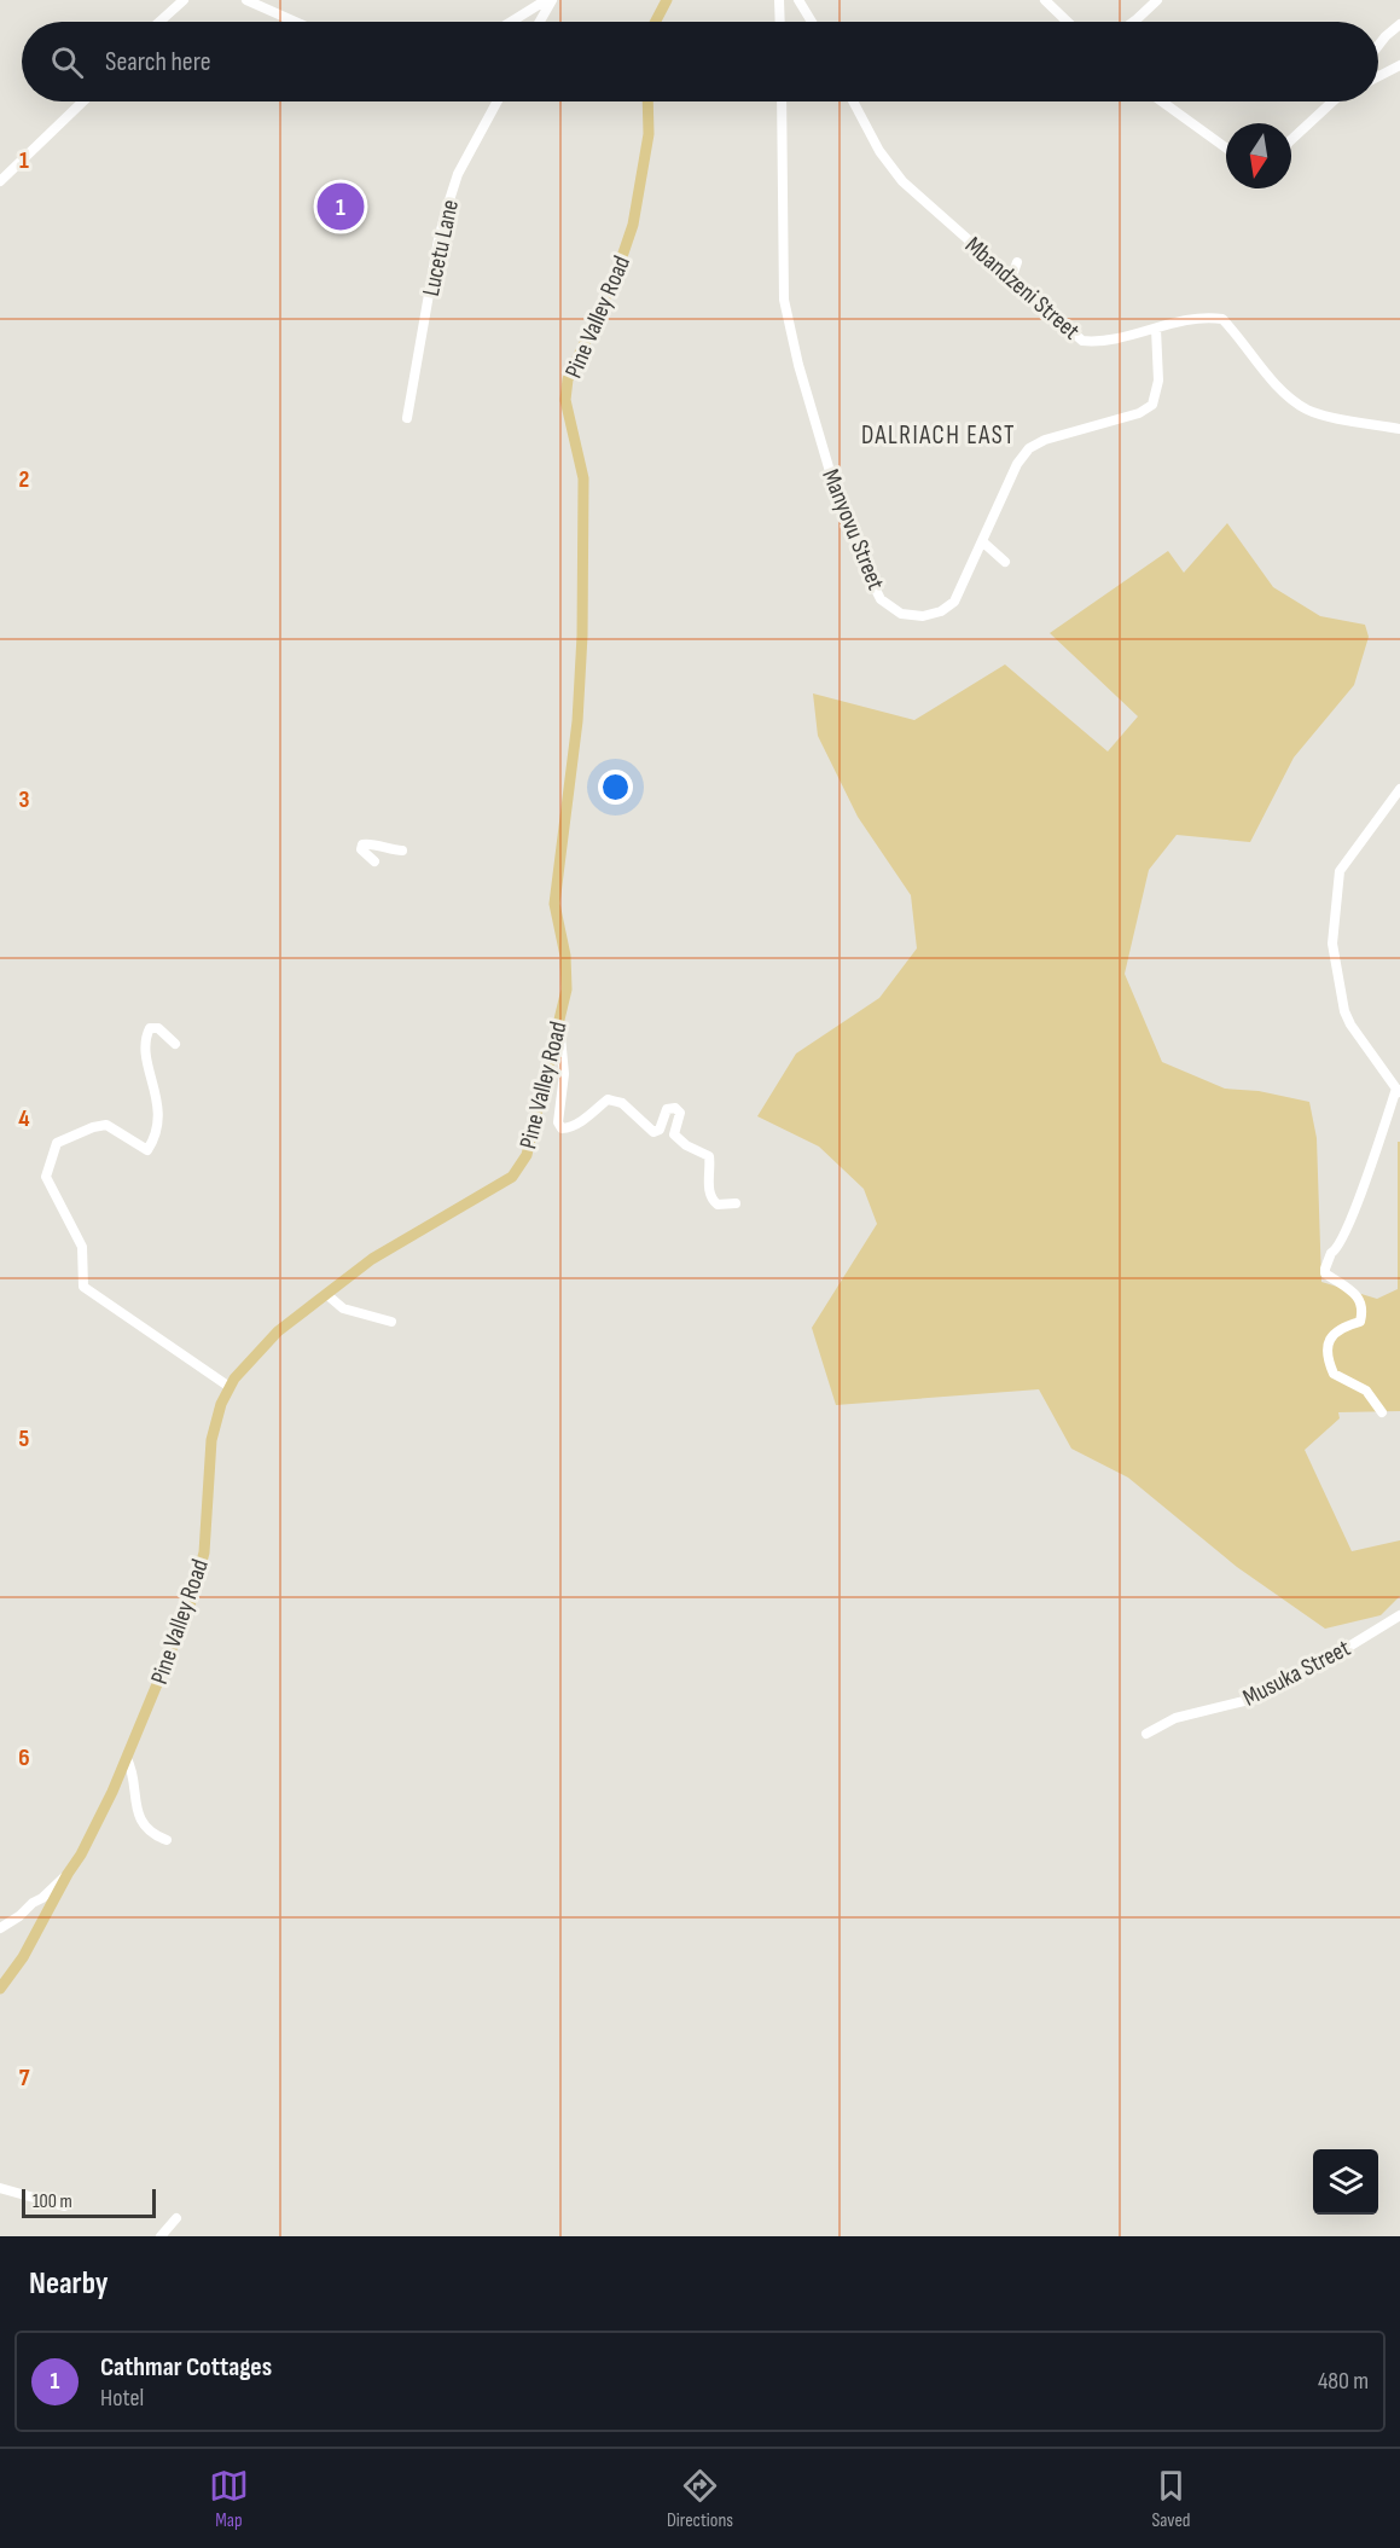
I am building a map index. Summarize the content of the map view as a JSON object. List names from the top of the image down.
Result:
{
  "streets": {
    "main road": ["Pine Valley Road"],
    "street": [
      "Lucetu Lane",
      "Mbandzeni Street",
      "Manyovu Street",
      "Musuka Street"
    ]
  },
  "crossings": [
    ["Mbandzeni Street", "Manyovu Street"]
  ],
  "districts": ["DALRIACH EAST"],
  "scale_bar": "100 m",
  "north": "bottom",
  "page": {
    "search": "Search here",
    "pins": "1",
    "scale": "100 m",
    "heading": "Nearby",
    "list": [
      {
        "mark": "1",
        "name": "Cathmar Cottages",
        "note": "Hotel",
        "value": "480 m"
      }
    ],
    "nav": ["Map", "Directions", "Saved"]
  },
  "grid": {
    "rows": [
      "1",
      "2",
      "3",
      "4",
      "5",
      "6",
      "7"
    ]
  }
}
